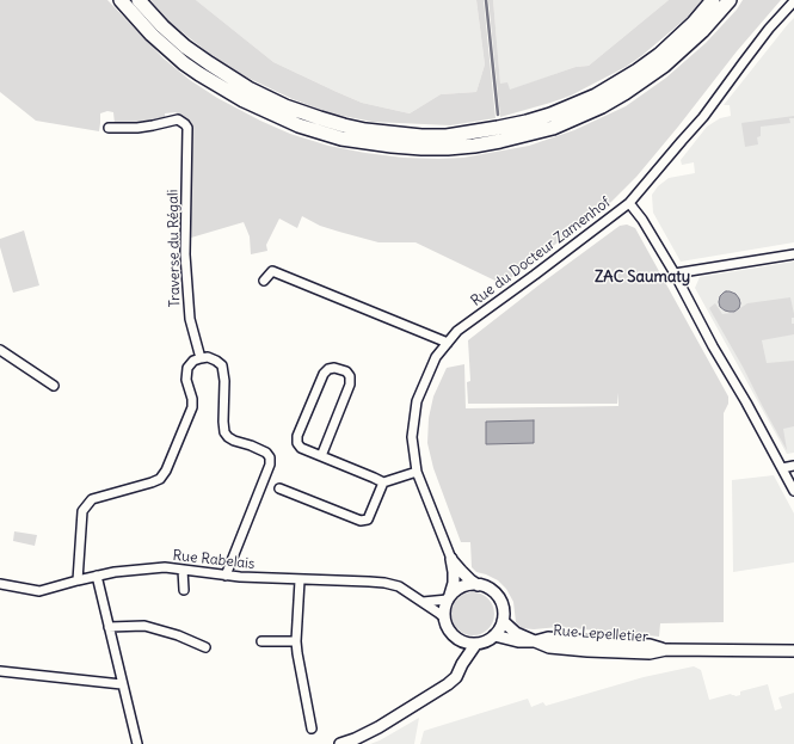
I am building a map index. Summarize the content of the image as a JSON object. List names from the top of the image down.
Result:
{
  "streets": {
    "street": [
      "Traverse du Régali",
      "Rue du Docteur Zamenhof",
      "Rue Rabelais",
      "Rue Lepelletier"
    ]
  },
  "crossings": [
    ["Rue du Docteur Zamenhof", "Rue Rabelais"],
    ["Rue du Docteur Zamenhof", "Rue Lepelletier"],
    ["Rue Rabelais", "Rue Lepelletier"]
  ],
  "districts": ["ZAC Saumaty"]
}
